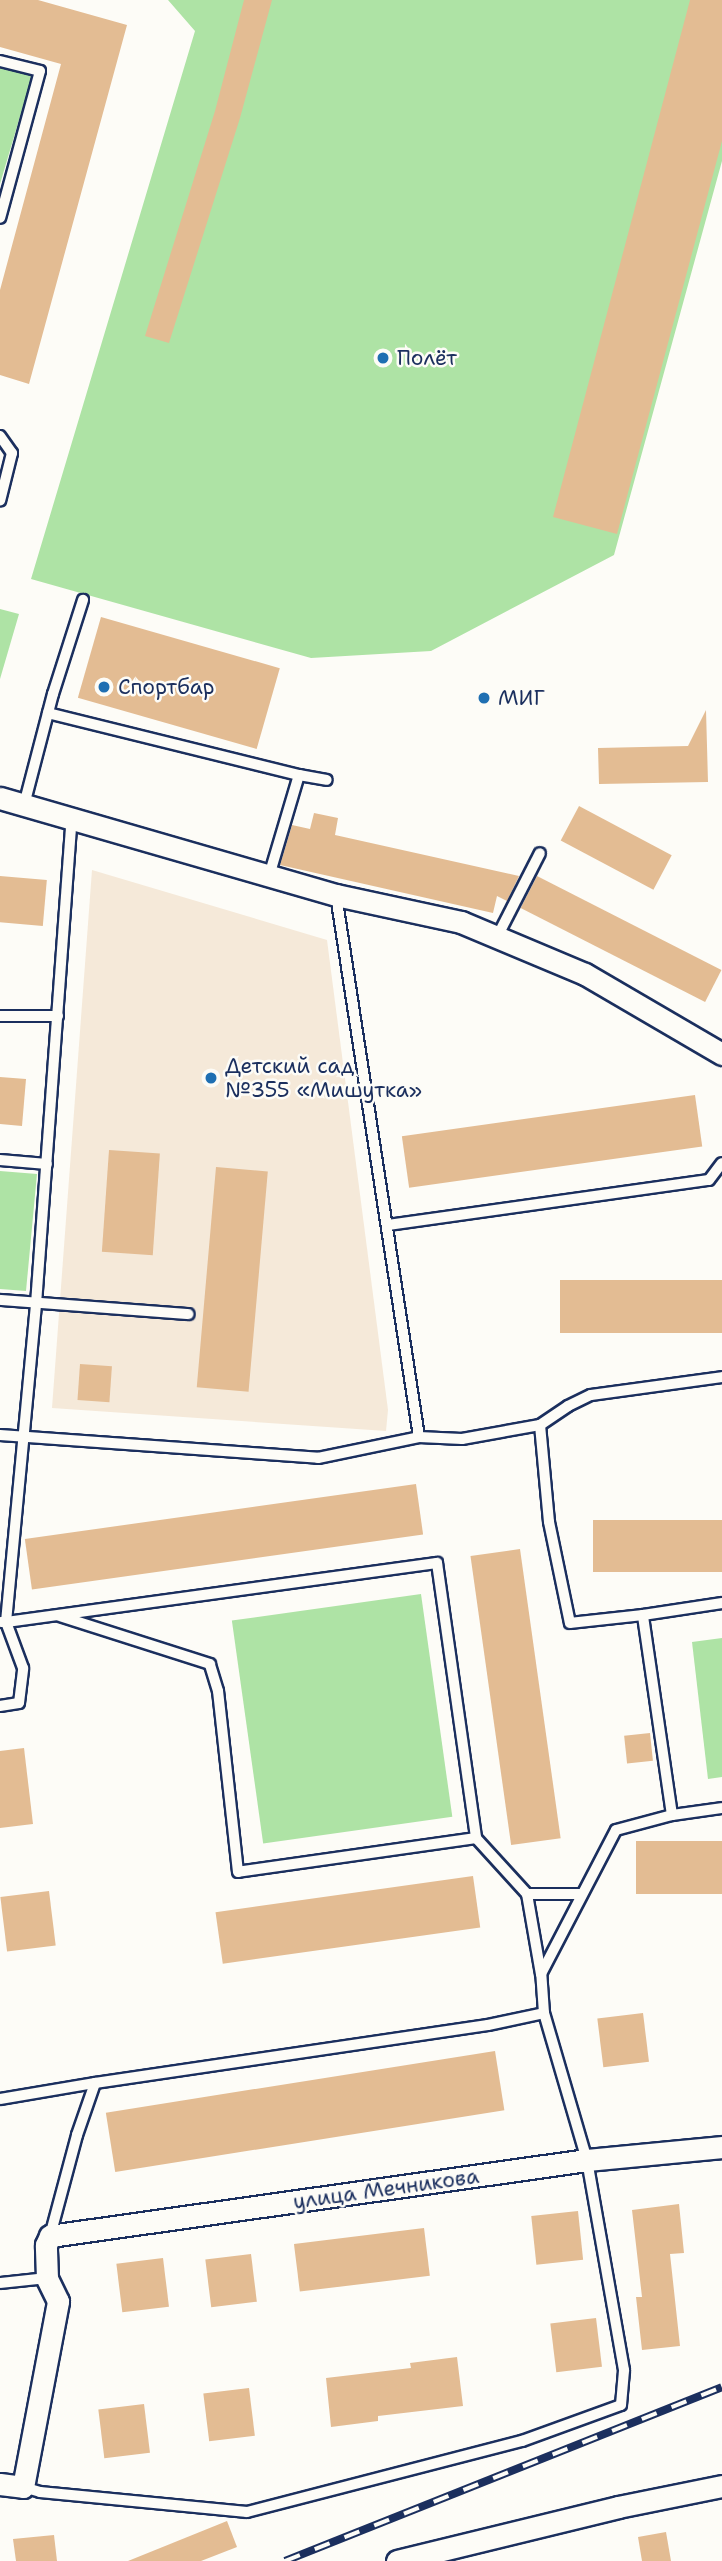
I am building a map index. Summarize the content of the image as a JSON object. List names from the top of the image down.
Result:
{
  "streets": {
    "street": ["улица Мечникова"]
  },
  "places": [
    "Полёт",
    "Спортбар",
    "МИГ",
    "Детский сад №355 «Мишутка»"
  ]
}
